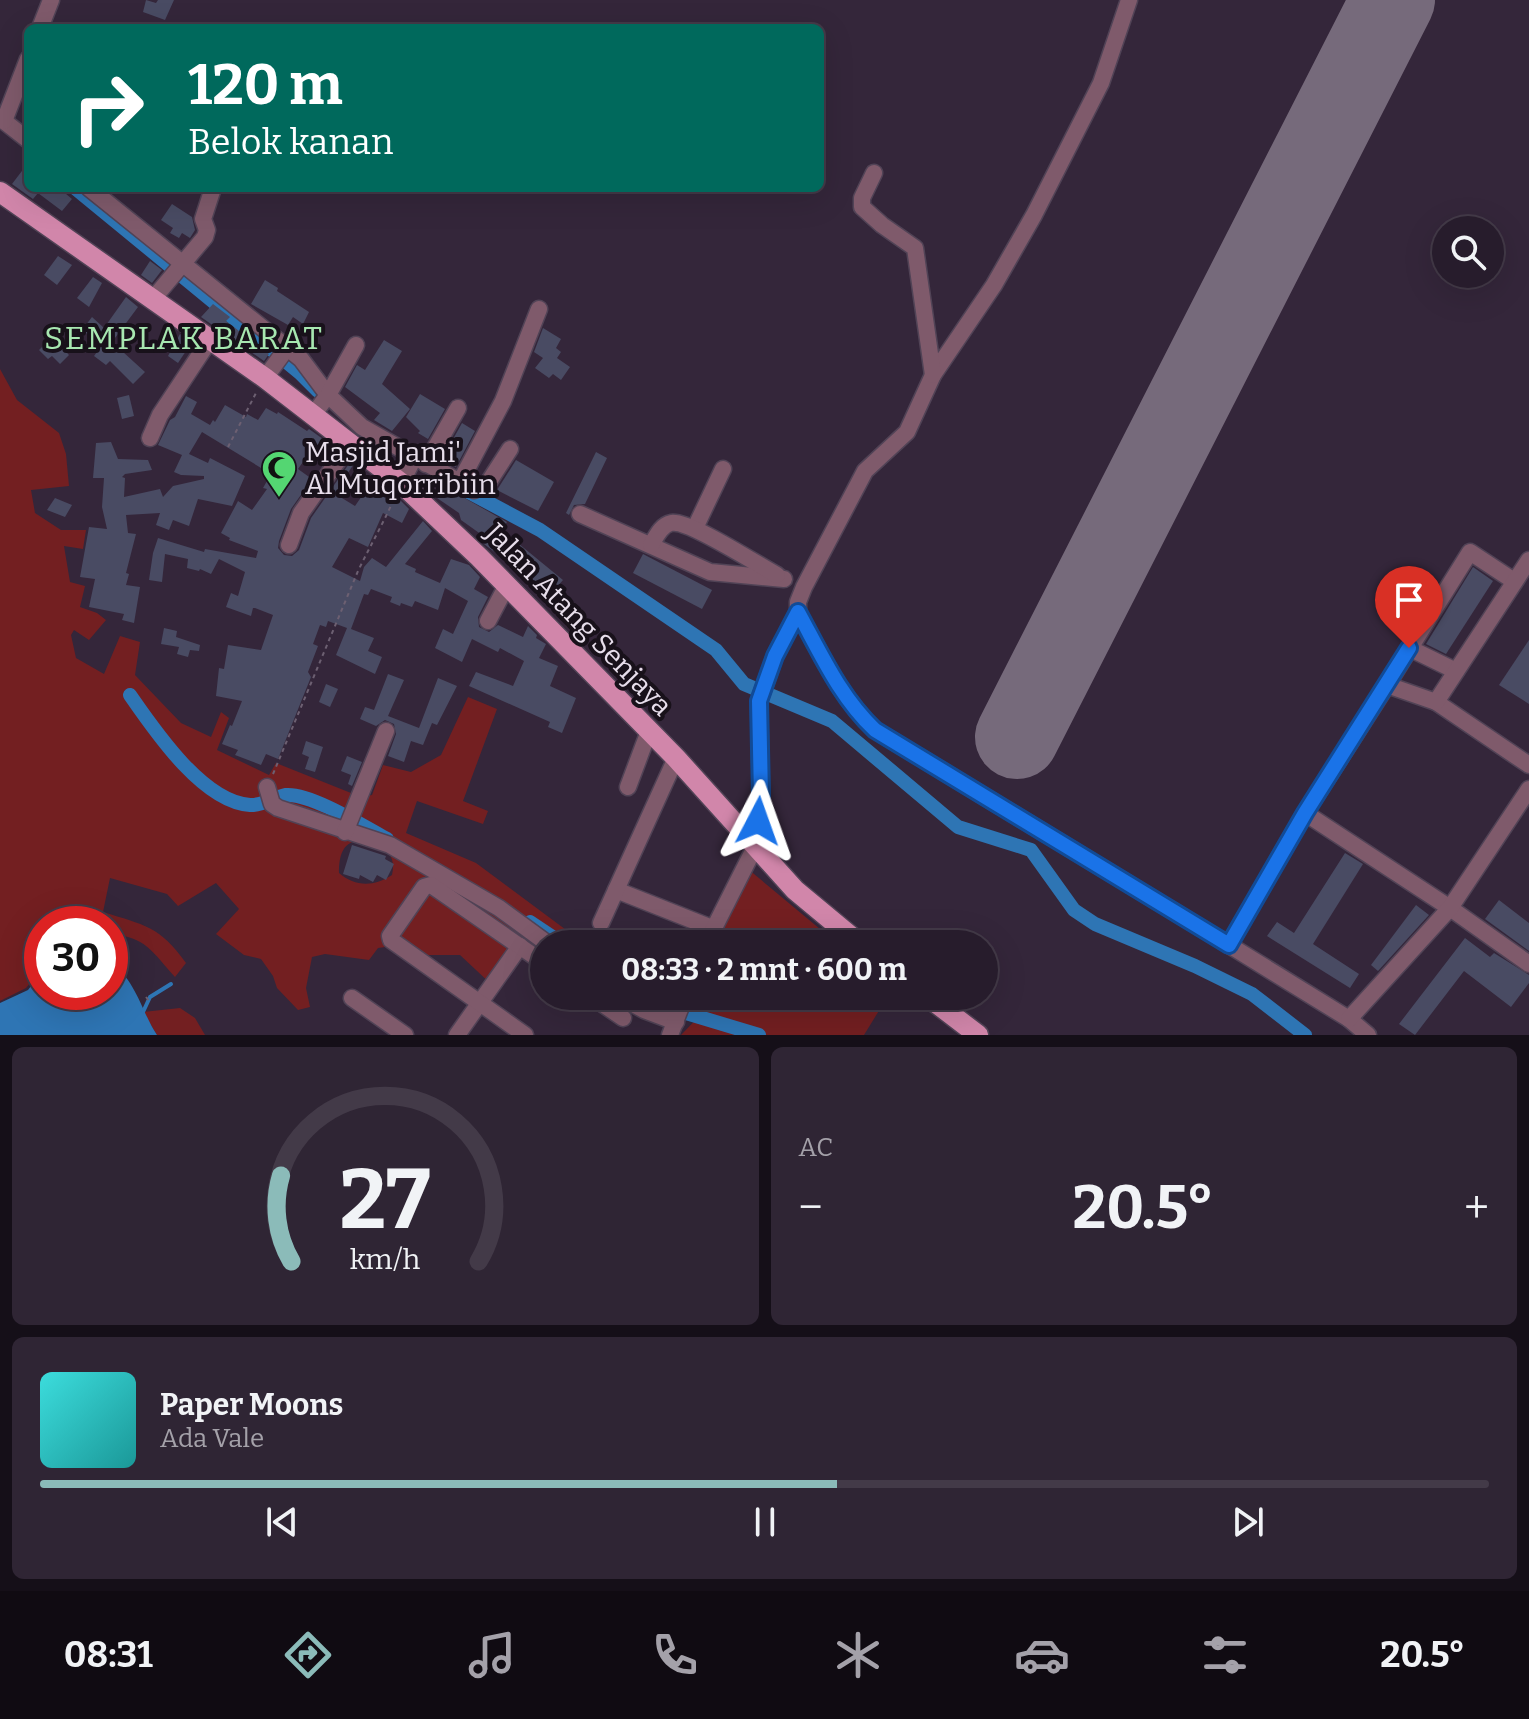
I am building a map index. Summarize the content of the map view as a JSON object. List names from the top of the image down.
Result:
{
  "streets": {
    "main road": ["Jalan Atang Senjaya"]
  },
  "districts": ["SEMPLAK BARAT"],
  "places": {
    "mosque": ["Masjid Jami' Al Muqorribiin"]
  },
  "page": {
    "turn": ["120 m", "Belok kanan"],
    "limit": "30",
    "trip": "08:33 · 2 mnt · 600 m",
    "tile": "AC",
    "heat": ["−", "20.5°", "+"],
    "song": ["Paper Moons", "Ada Vale"],
    "tabs": ["08:31", "20.5°"],
    "gauge": ["27", "km/h"]
  }
}
